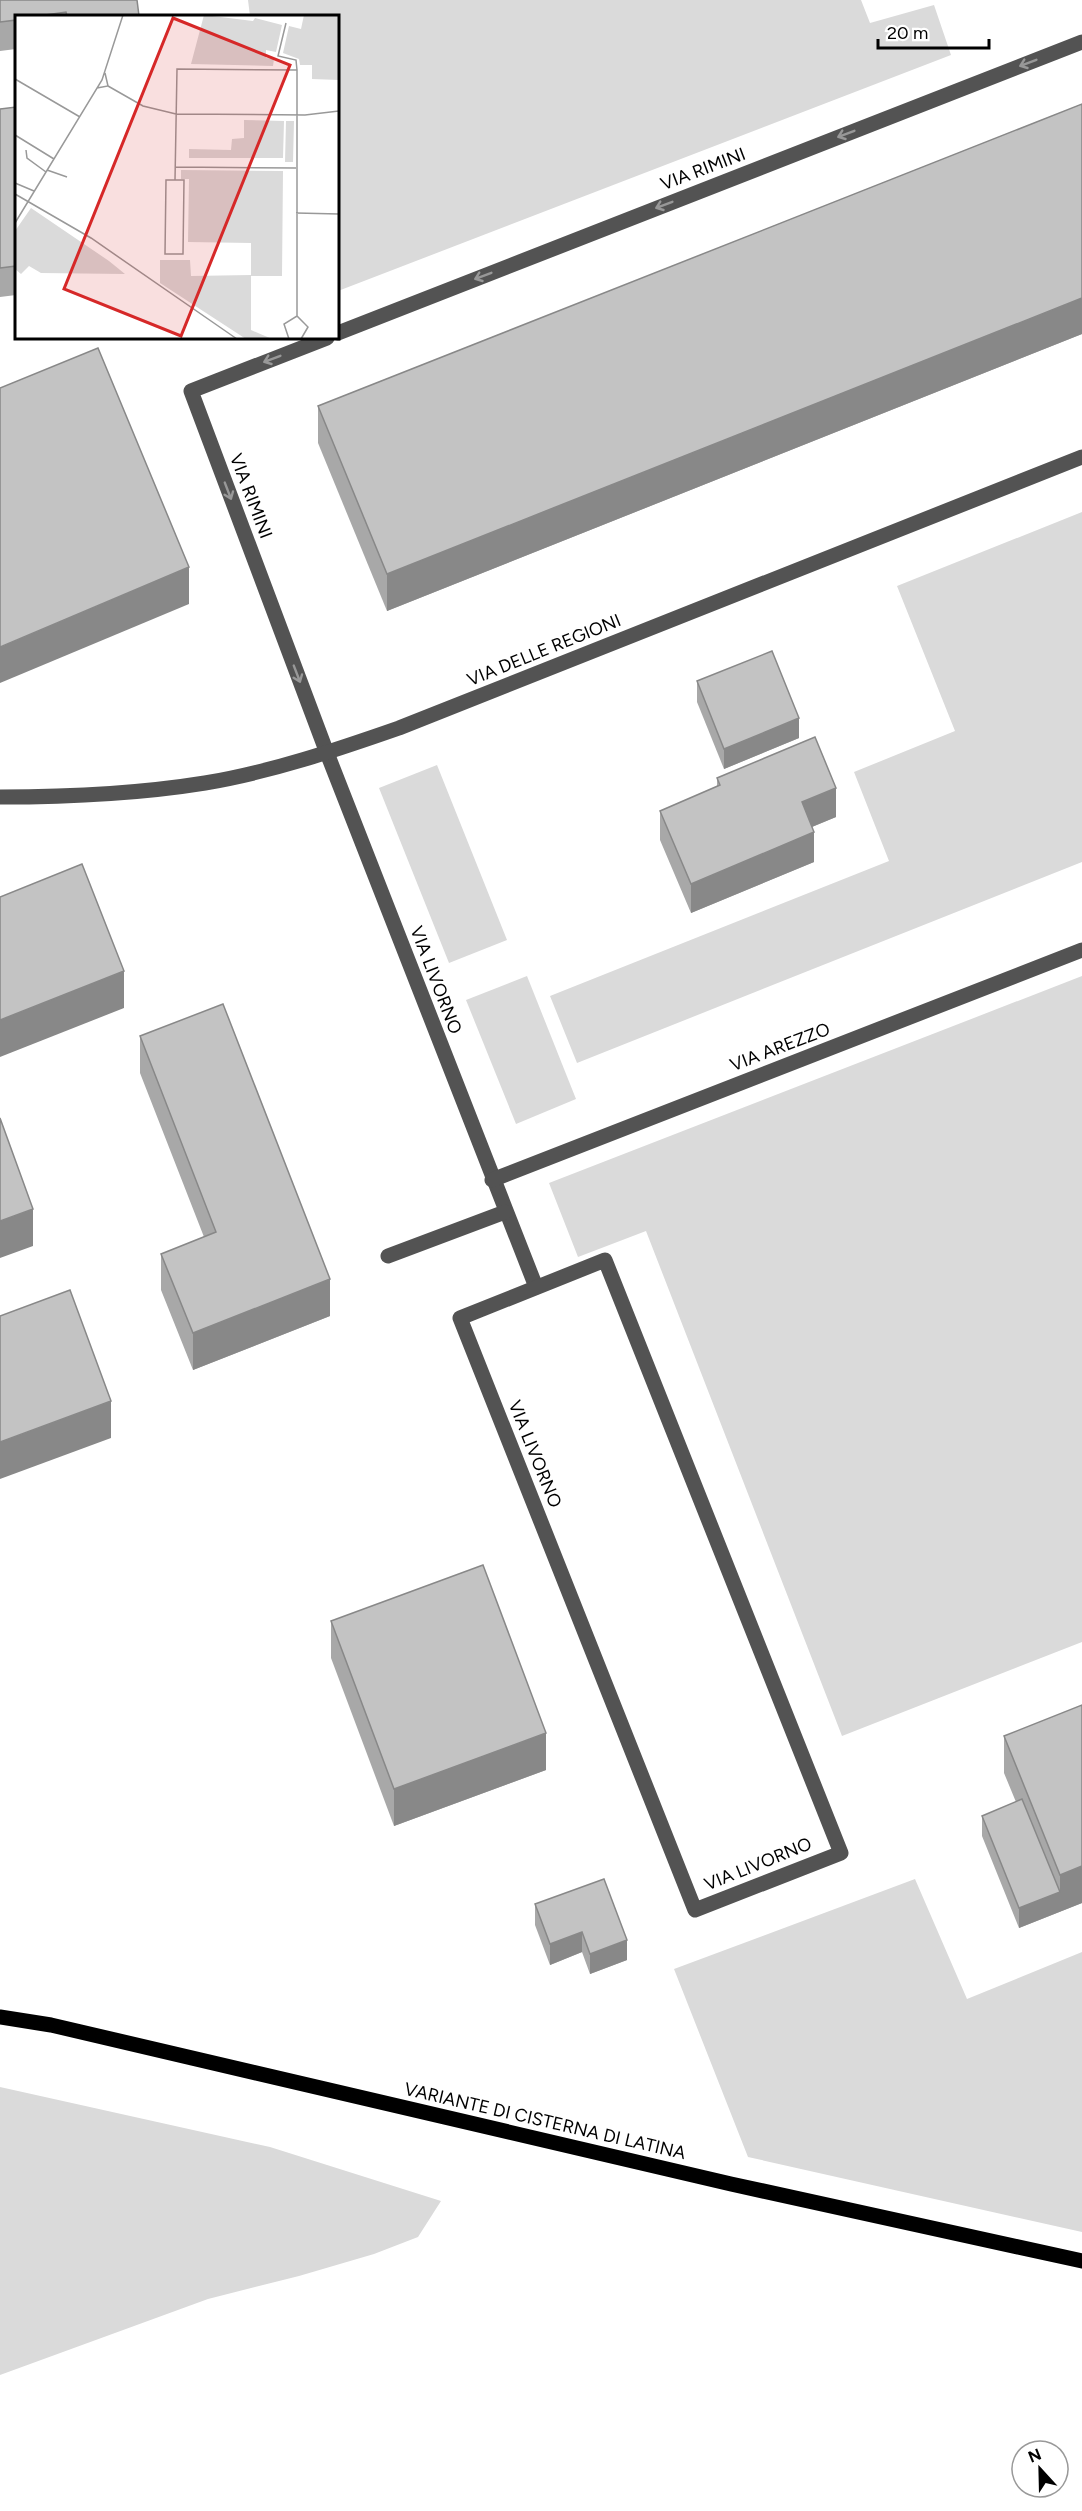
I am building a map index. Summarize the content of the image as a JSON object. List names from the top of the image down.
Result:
{
  "streets": {
    "main road": ["VARIANTE DI CISTERNA DI LATINA"],
    "street": [
      "VIA RIMINI",
      "VIA DELLE REGIONI",
      "VIA LIVORNO",
      "VIA AREZZO"
    ]
  },
  "crossings": [
    ["VIA RIMINI", "VIA DELLE REGIONI"],
    ["VIA RIMINI", "VIA LIVORNO"],
    ["VIA DELLE REGIONI", "VIA LIVORNO"],
    ["VIA LIVORNO", "VIA AREZZO"]
  ],
  "scale_bar": "20 m",
  "north": "top"
}
